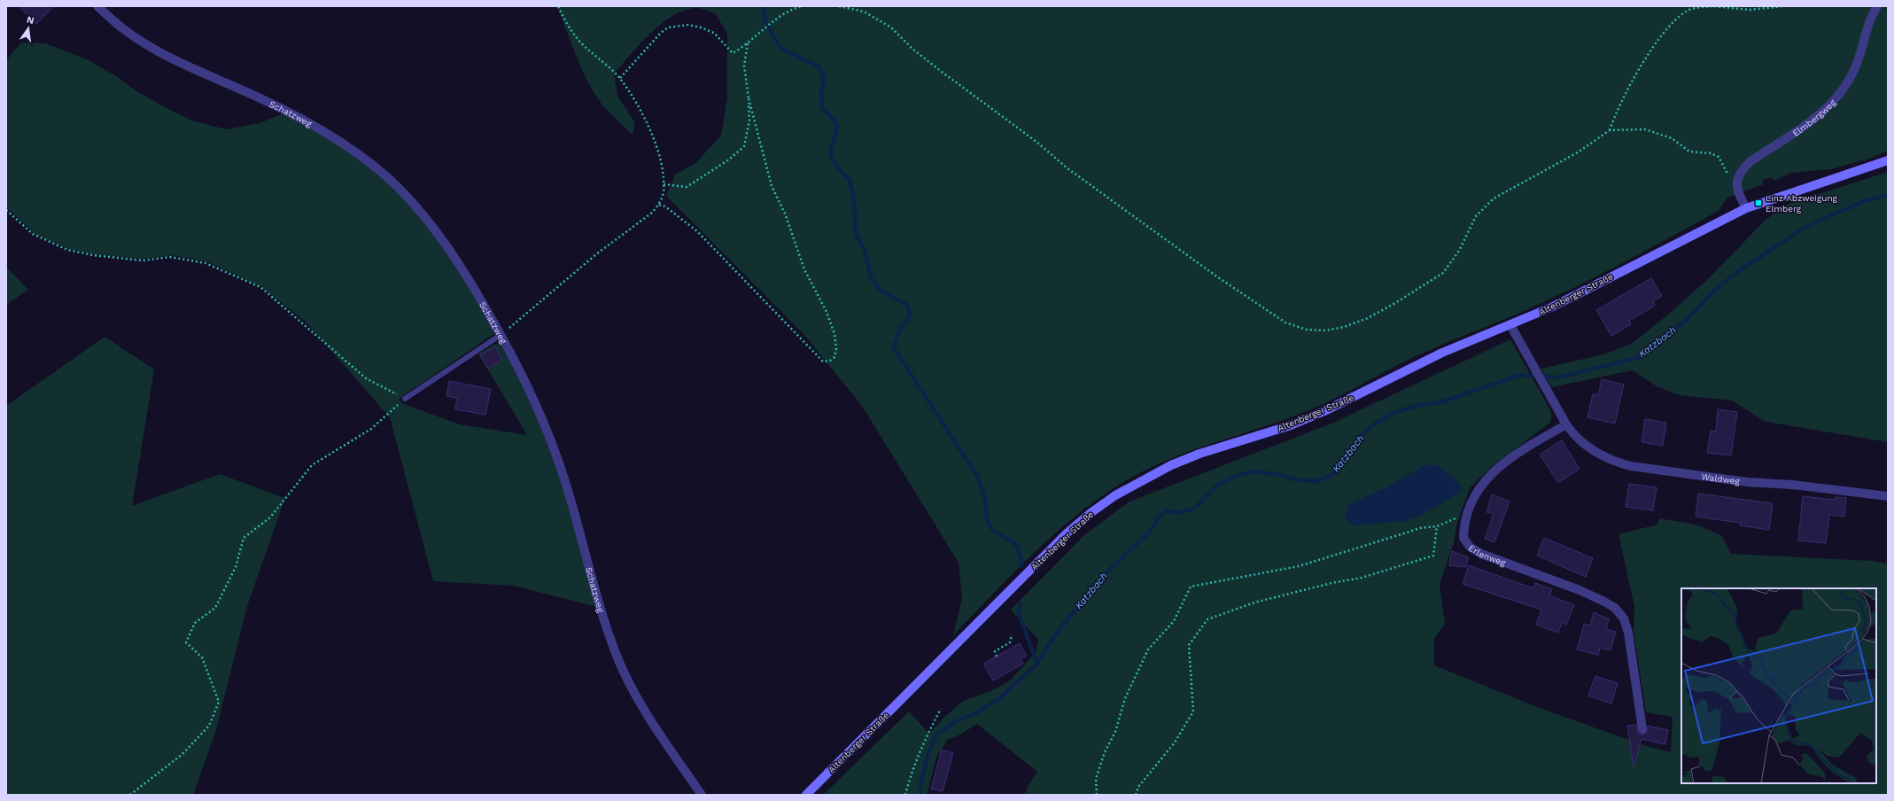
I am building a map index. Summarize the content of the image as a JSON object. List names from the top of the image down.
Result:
{
  "streets": {
    "street": [
      "Schatzweg",
      "Elmbergweg",
      "Altenberger Straße",
      "Waldweg",
      "Erlenweg"
    ]
  },
  "crossings": [
    ["Waldweg", "Erlenweg"]
  ],
  "water": ["Katzbach"],
  "places": {
    "transit": ["Linz Abzweigung Elmberg"]
  },
  "north": "top"
}
